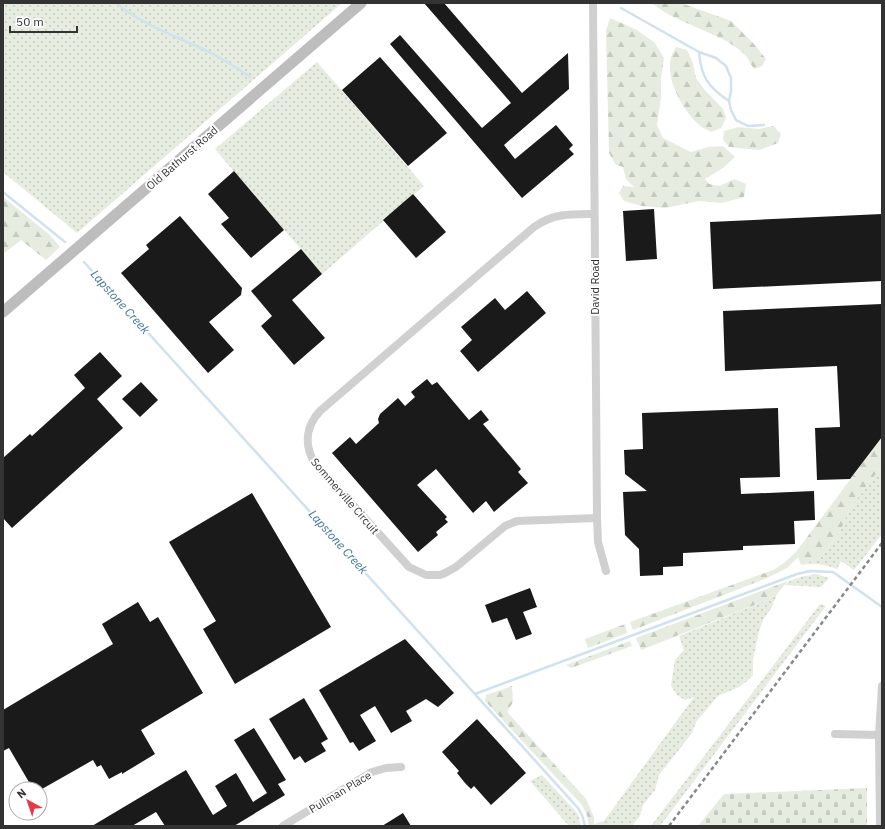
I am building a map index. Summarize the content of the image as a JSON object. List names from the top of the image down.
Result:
{
  "streets": {
    "main road": ["Old Bathurst Road"],
    "street": ["David Road", "Sommerville Circuit", "Pullman Place"]
  },
  "crossings": [
    ["David Road", "Sommerville Circuit"]
  ],
  "water": ["Lapstone Creek"],
  "scale_bar": "50 m",
  "north": "top left"
}
